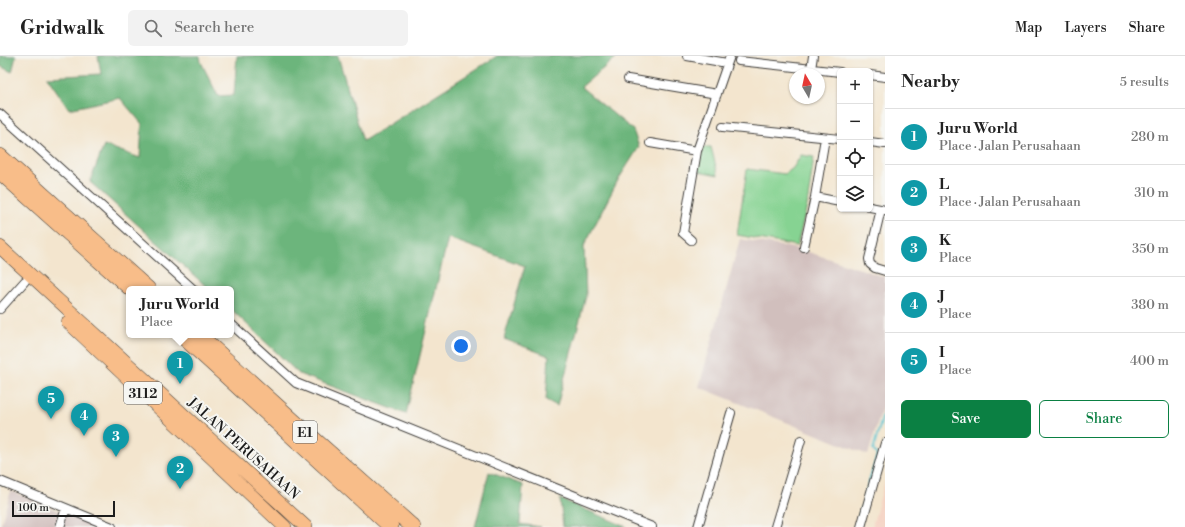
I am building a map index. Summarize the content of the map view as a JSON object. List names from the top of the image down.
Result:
{
  "streets": {
    "highway": ["E1"],
    "main road": ["3112", "JALAN PERUSAHAAN"]
  },
  "scale_bar": "100 m",
  "north": "top",
  "page": {
    "header": "Gridwalk",
    "search": "Search here",
    "nav": ["Map", "Layers", "Share"],
    "heading": ["Nearby", "5 results"],
    "map_buttons": ["+", "−"],
    "list": [
      {
        "mark": "1",
        "name": "Juru World",
        "note": "Place · Jalan Perusahaan",
        "value": "280 m"
      },
      {
        "mark": "2",
        "name": "L",
        "note": "Place · Jalan Perusahaan",
        "value": "310 m"
      },
      {
        "mark": "3",
        "name": "K",
        "note": "Place",
        "value": "350 m"
      },
      {
        "mark": "4",
        "name": "J",
        "note": "Place",
        "value": "380 m"
      },
      {
        "mark": "5",
        "name": "I",
        "note": "Place",
        "value": "400 m"
      }
    ],
    "popup": ["Juru World", "Place"],
    "pins": [
      "1",
      "5",
      "4",
      "3",
      "2"
    ],
    "buttons": ["Save", "Share"],
    "scale": "100 m"
  }
}
